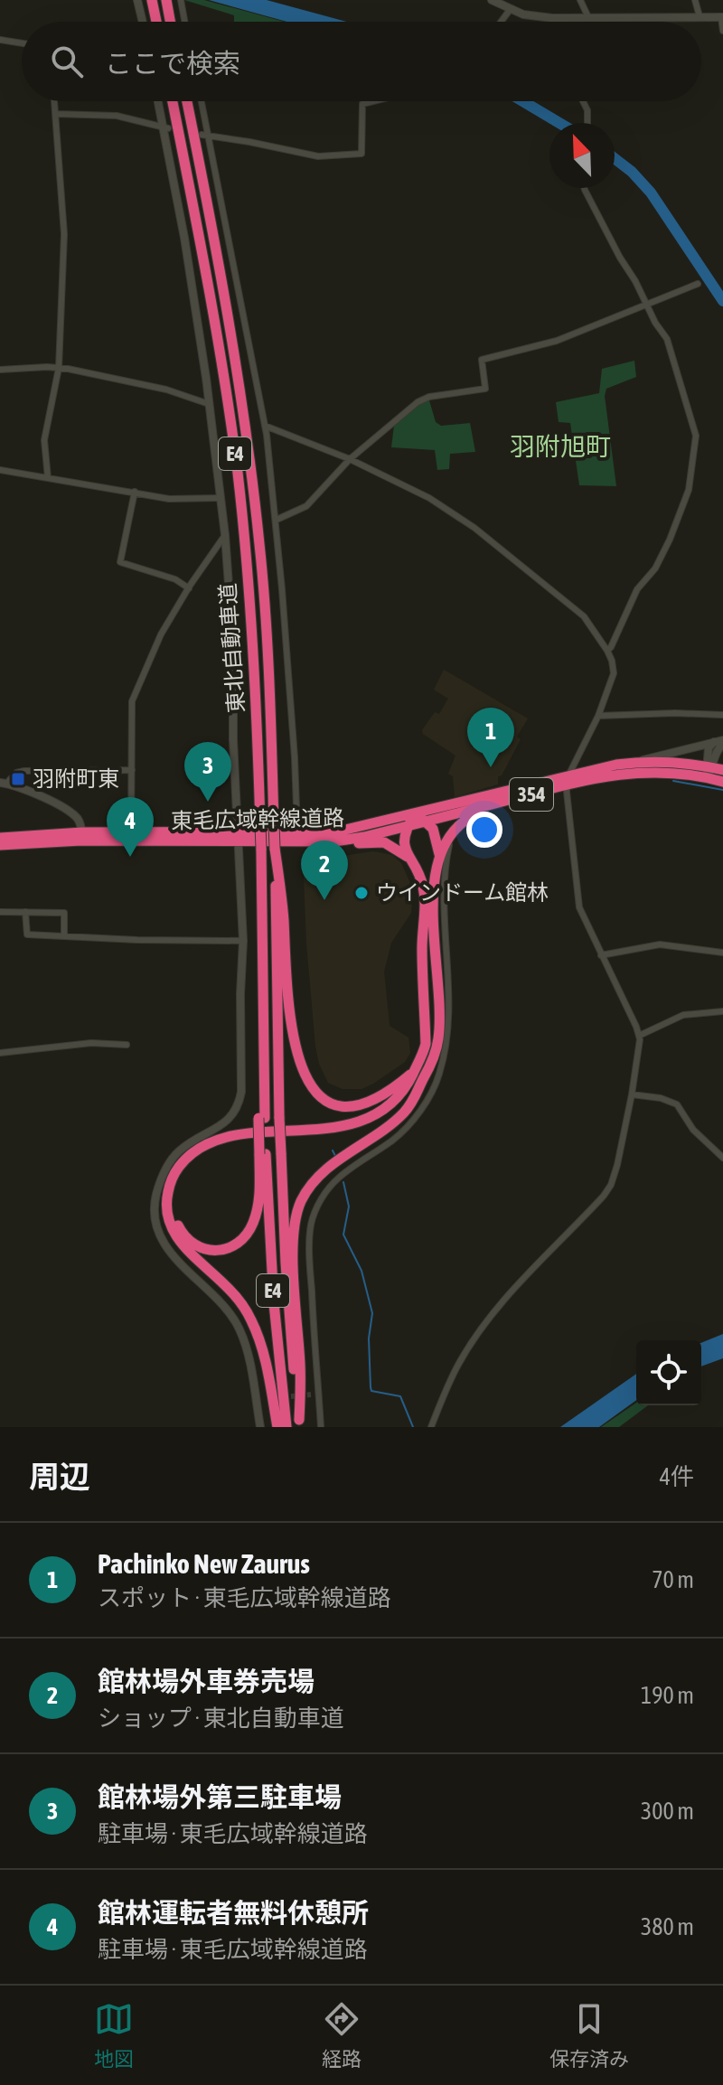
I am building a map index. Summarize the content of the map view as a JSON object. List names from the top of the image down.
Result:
{
  "streets": {
    "highway": [
      "E4",
      "東北自動車道",
      "354",
      "東毛広域幹線道路"
    ]
  },
  "districts": ["羽附旭町"],
  "places": {
    "transit": ["羽附町東"],
    "other": ["ウインドーム館林"]
  },
  "north": "top left",
  "page": {
    "search": "ここで検索",
    "pins": [
      "1",
      "3",
      "4",
      "2"
    ],
    "heading": ["周辺", "4件"],
    "list": [
      {
        "mark": "1",
        "name": "Pachinko New Zaurus",
        "note": "スポット · 東毛広域幹線道路",
        "value": "70 m"
      },
      {
        "mark": "2",
        "name": "館林場外車券売場",
        "note": "ショップ · 東北自動車道",
        "value": "190 m"
      },
      {
        "mark": "3",
        "name": "館林場外第三駐車場",
        "note": "駐車場 · 東毛広域幹線道路",
        "value": "300 m"
      },
      {
        "mark": "4",
        "name": "館林運転者無料休憩所",
        "note": "駐車場 · 東毛広域幹線道路",
        "value": "380 m"
      }
    ],
    "nav": ["地図", "経路", "保存済み"]
  }
}
